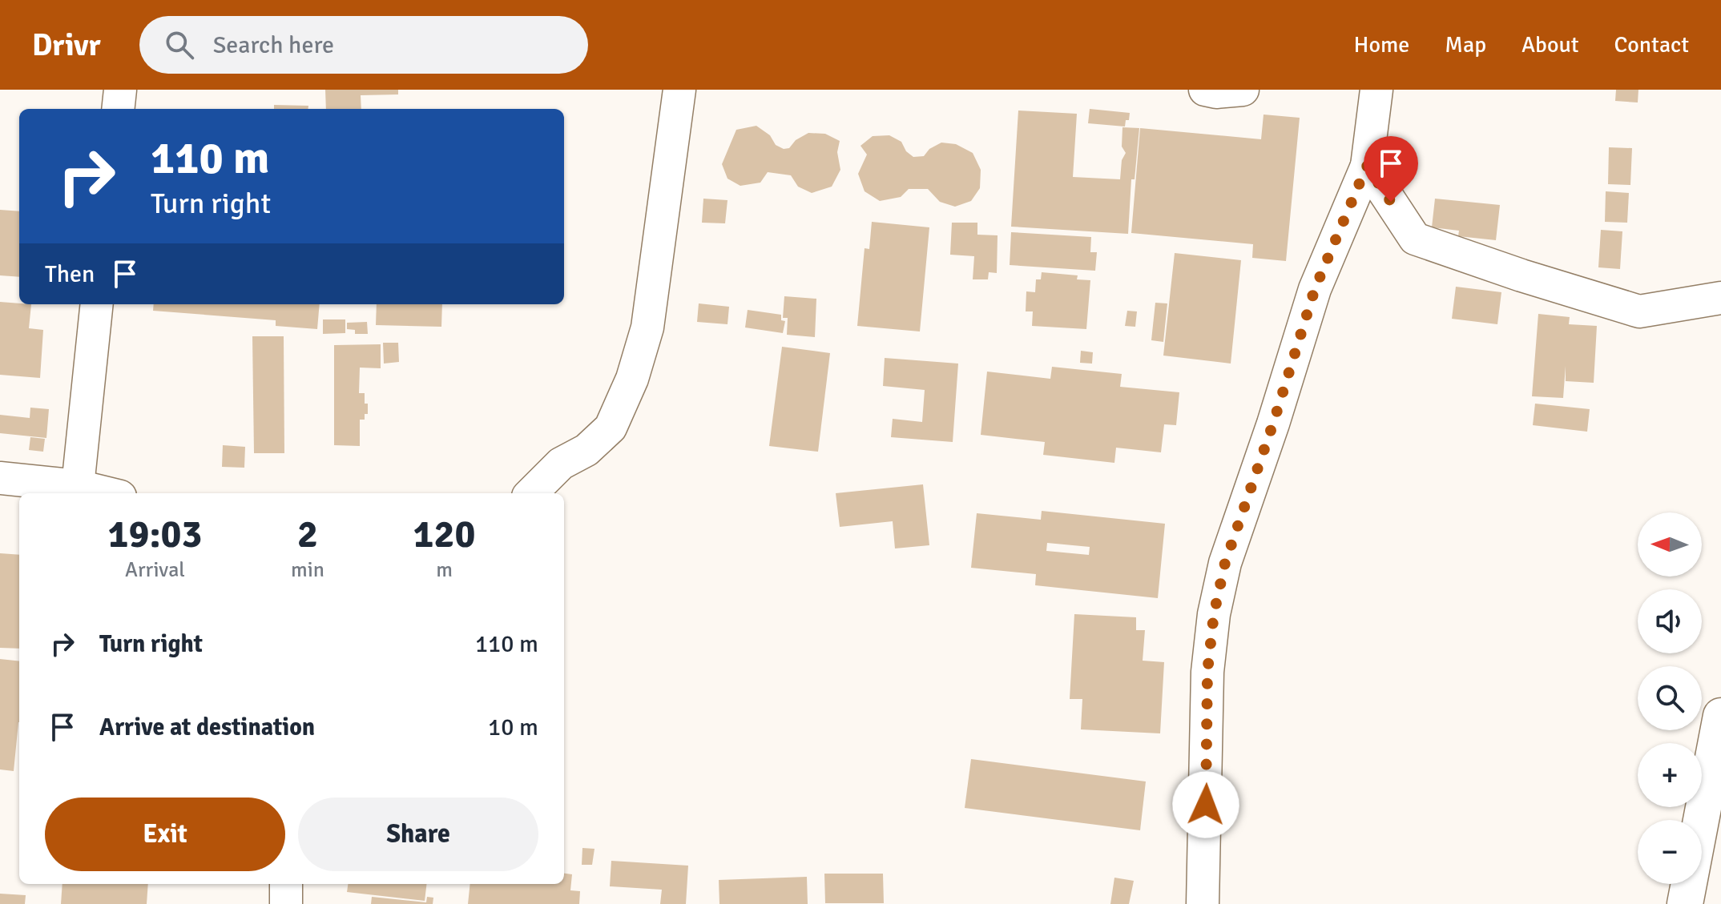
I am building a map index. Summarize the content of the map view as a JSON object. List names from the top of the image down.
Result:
{
  "north": "left",
  "page": {
    "header": "Drivr",
    "search": "Search here",
    "nav": [
      "Home",
      "Map",
      "About",
      "Contact"
    ],
    "turn": ["110 m", "Turn right"],
    "then": "Then",
    "eta": [
      "19:03",
      "Arrival",
      "2",
      "min",
      "120",
      "m"
    ],
    "map_buttons": ["+", "−"],
    "list": [
      {
        "name": "Turn right",
        "value": "110 m"
      },
      {
        "name": "Arrive at destination",
        "value": "10 m"
      }
    ],
    "buttons": ["Exit", "Share"]
  }
}
